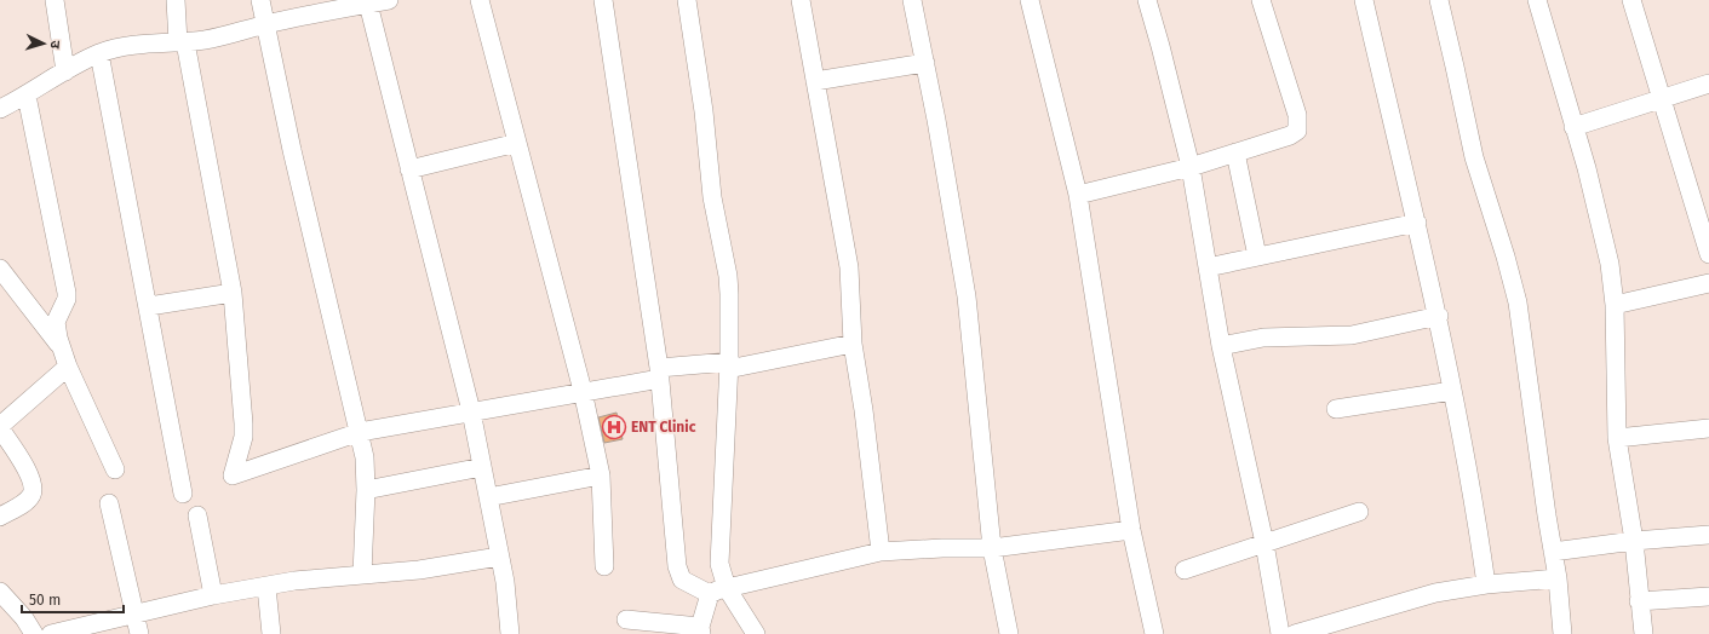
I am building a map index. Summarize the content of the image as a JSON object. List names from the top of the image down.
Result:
{
  "places": {
    "hospital": ["ENT Clinic"]
  },
  "scale_bar": "50 m",
  "north": "right"
}
